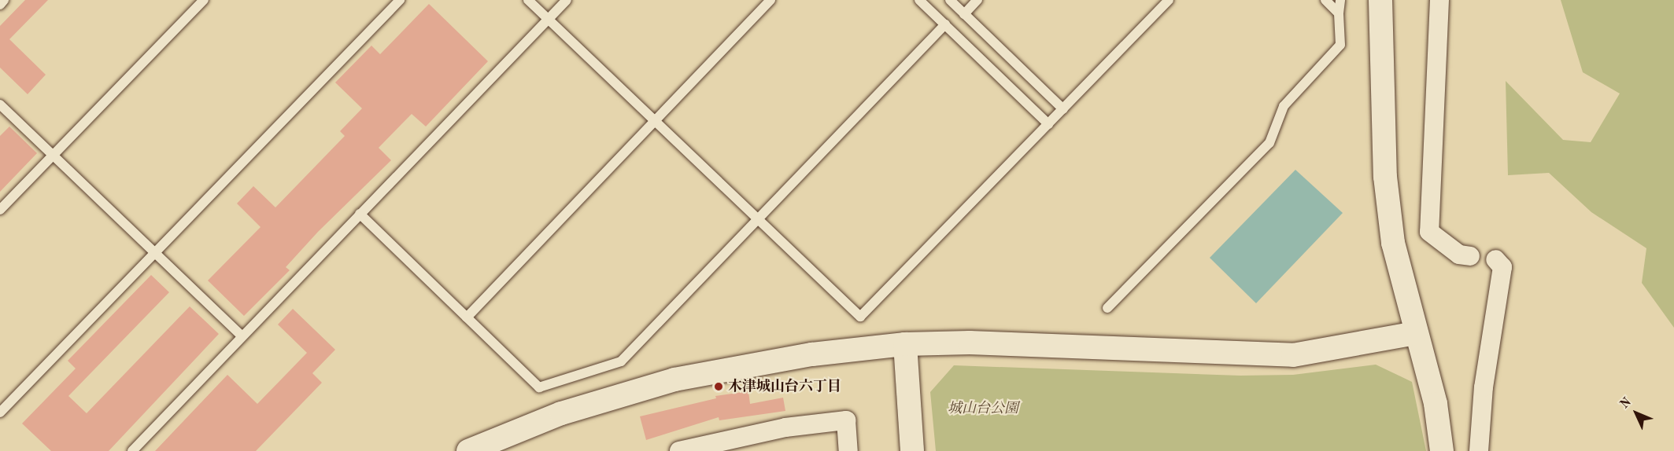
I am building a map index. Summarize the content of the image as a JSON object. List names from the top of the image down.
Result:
{
  "parks": ["城山台公園"],
  "places": ["木津城山台六丁目"],
  "north": "top left"
}
